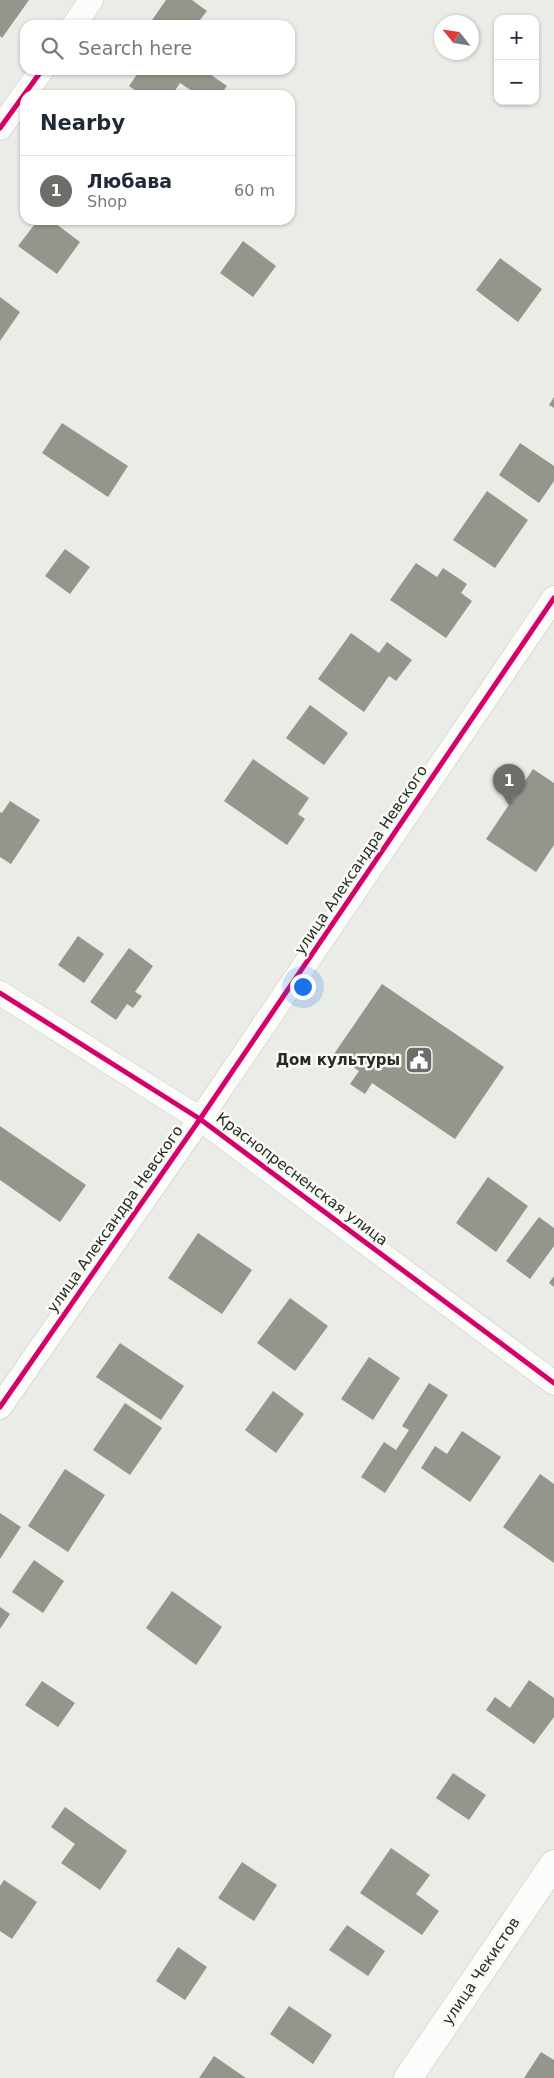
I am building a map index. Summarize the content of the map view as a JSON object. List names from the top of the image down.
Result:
{
  "streets": {
    "main road": ["улица Чекистов"],
    "street": ["улица Александра Невского", "Краснопресненская улица"]
  },
  "crossings": [
    ["улица Александра Невского", "Краснопресненская улица"]
  ],
  "places": {
    "public building": ["Дом культуры"]
  },
  "north": "top left",
  "page": {
    "map_buttons": ["+", "−"],
    "search": "Search here",
    "heading": "Nearby",
    "list": [
      {
        "mark": "1",
        "name": "Любава",
        "note": "Shop",
        "value": "60 m"
      }
    ],
    "pins": "1"
  }
}
